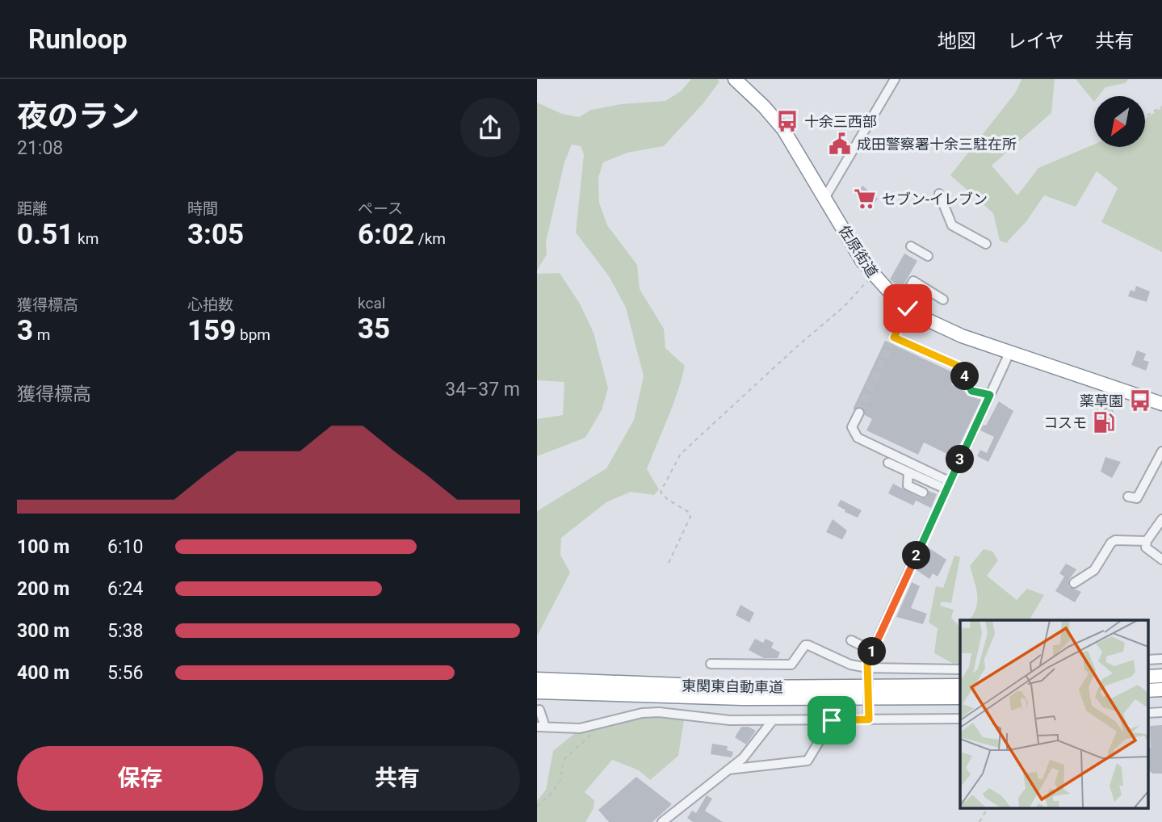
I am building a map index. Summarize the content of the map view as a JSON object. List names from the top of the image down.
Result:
{
  "streets": {
    "highway": ["佐原街道", "東関東自動車道"]
  },
  "places": {
    "bus stop": ["十余三西部", "薬草園"],
    "public building": ["成田警察署十余三駐在所"],
    "supermarket": ["セブン-イレブン"],
    "fuel station": ["コスモ"]
  },
  "north": "bottom left",
  "page": {
    "header": "Runloop",
    "nav": ["地図", "レイヤ", "共有"],
    "heading": ["夜のラン", "21:08"],
    "stats": [
      ["距離", "0.51 km"],
      ["時間", "3:05"],
      ["ペース", "6:02 /km"],
      ["獲得標高", "3 m"],
      ["心拍数", "159 bpm"],
      ["kcal", "35"]
    ],
    "pins": [
      "4",
      "3",
      "2",
      "1"
    ],
    "chart": ["獲得標高", "34–37 m"],
    "list": [
      {
        "name": "100 m",
        "note": "6:10"
      },
      {
        "name": "200 m",
        "note": "6:24"
      },
      {
        "name": "300 m",
        "note": "5:38"
      },
      {
        "name": "400 m",
        "note": "5:56"
      }
    ],
    "buttons": ["保存", "共有"]
  }
}
